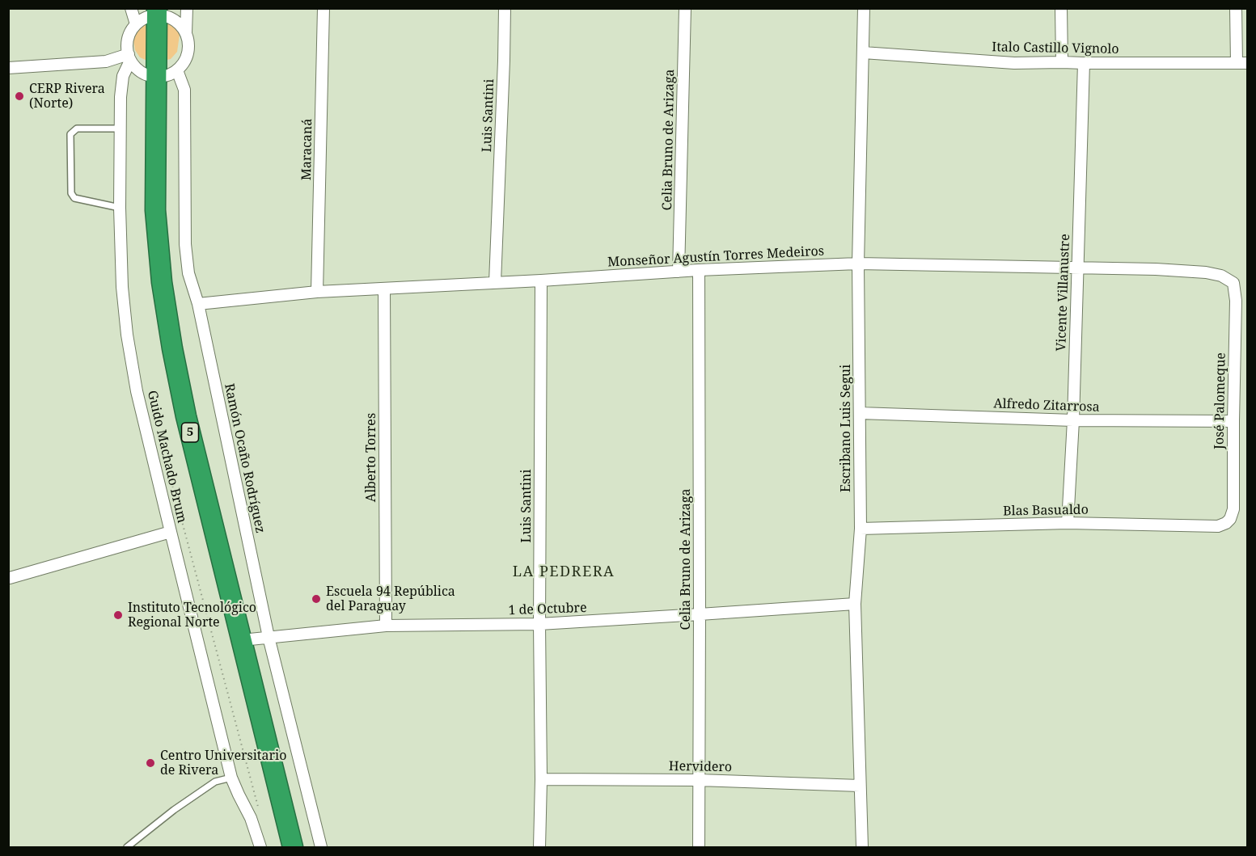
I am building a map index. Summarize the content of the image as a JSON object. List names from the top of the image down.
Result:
{
  "streets": {
    "highway": ["5"],
    "street": [
      "Italo Castillo Vignolo",
      "Luis Santini",
      "Celia Bruno de Arizaga",
      "Maracaná",
      "Monseñor Agustín Torres Medeiros",
      "Vicente Villanustre",
      "José Palomeque",
      "Alfredo Zitarrosa",
      "Escribano Luis Segui",
      "Guido Machado Brum",
      "Alberto Torres",
      "Ramón Ocaño Rodríguez",
      "Blas Basualdo",
      "1 de Octubre",
      "Hervidero"
    ]
  },
  "crossings": [
    ["Italo Castillo Vignolo", "Vicente Villanustre"],
    ["Italo Castillo Vignolo", "Escribano Luis Segui"],
    ["Luis Santini", "Monseñor Agustín Torres Medeiros"],
    ["Luis Santini", "1 de Octubre"],
    ["Luis Santini", "Hervidero"],
    ["Celia Bruno de Arizaga", "Monseñor Agustín Torres Medeiros"],
    ["Celia Bruno de Arizaga", "1 de Octubre"],
    ["Celia Bruno de Arizaga", "Hervidero"],
    ["Maracaná", "Monseñor Agustín Torres Medeiros"],
    ["Monseñor Agustín Torres Medeiros", "Vicente Villanustre"],
    ["Monseñor Agustín Torres Medeiros", "José Palomeque"],
    ["Monseñor Agustín Torres Medeiros", "Escribano Luis Segui"],
    ["Monseñor Agustín Torres Medeiros", "Alberto Torres"],
    ["Monseñor Agustín Torres Medeiros", "Ramón Ocaño Rodríguez"],
    ["Vicente Villanustre", "Alfredo Zitarrosa"],
    ["Vicente Villanustre", "Blas Basualdo"],
    ["José Palomeque", "Alfredo Zitarrosa"],
    ["José Palomeque", "Blas Basualdo"],
    ["Alfredo Zitarrosa", "Escribano Luis Segui"],
    ["Escribano Luis Segui", "Blas Basualdo"],
    ["Escribano Luis Segui", "1 de Octubre"],
    ["Escribano Luis Segui", "Hervidero"],
    ["5", "1 de Octubre"],
    ["Alberto Torres", "1 de Octubre"],
    ["Ramón Ocaño Rodríguez", "1 de Octubre"]
  ],
  "districts": ["LA PEDRERA"],
  "places": [
    "CERP Rivera (Norte)",
    "Escuela 94 República del Paraguay",
    "Instituto Tecnológico Regional Norte",
    "Centro Universitario de Rivera"
  ]
}
